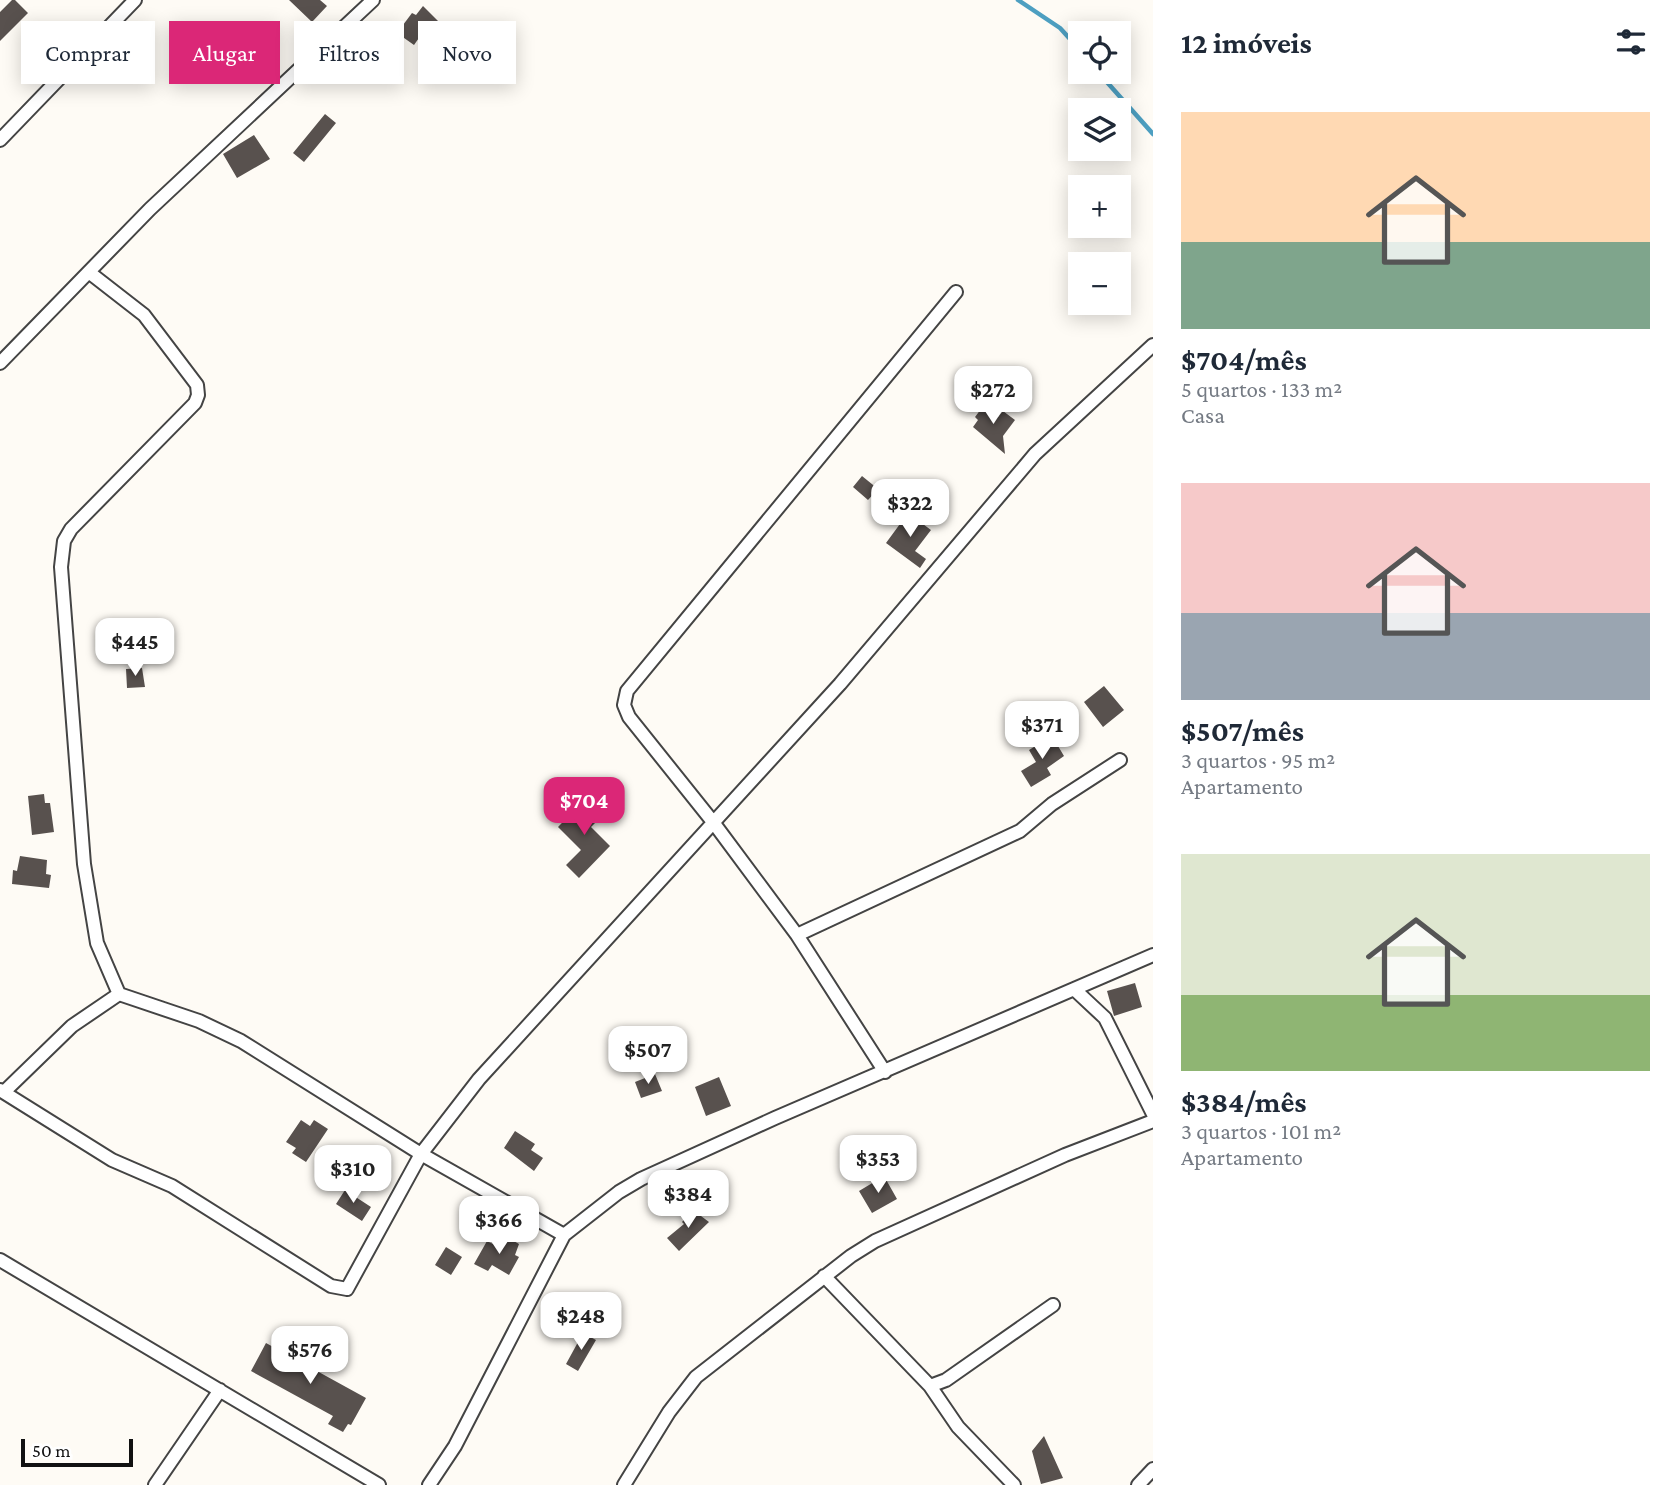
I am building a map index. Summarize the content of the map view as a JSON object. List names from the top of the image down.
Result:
{
  "scale_bar": "50 m",
  "page": {
    "heading": "12 imóveis",
    "map_buttons": ["+", "−"],
    "chip": [
      "Comprar",
      "Alugar",
      "Filtros",
      "Novo"
    ],
    "list": [
      {
        "name": "$704/mês",
        "note": "5 quartos · 133 m² · Casa"
      },
      {
        "name": "$507/mês",
        "note": "3 quartos · 95 m² · Apartamento"
      },
      {
        "name": "$384/mês",
        "note": "3 quartos · 101 m² · Apartamento"
      }
    ],
    "price": [
      "$272",
      "$322",
      "$445",
      "$371",
      "$704",
      "$507",
      "$353",
      "$310",
      "$384",
      "$366",
      "$248",
      "$576"
    ],
    "scale": "50 m"
  }
}
